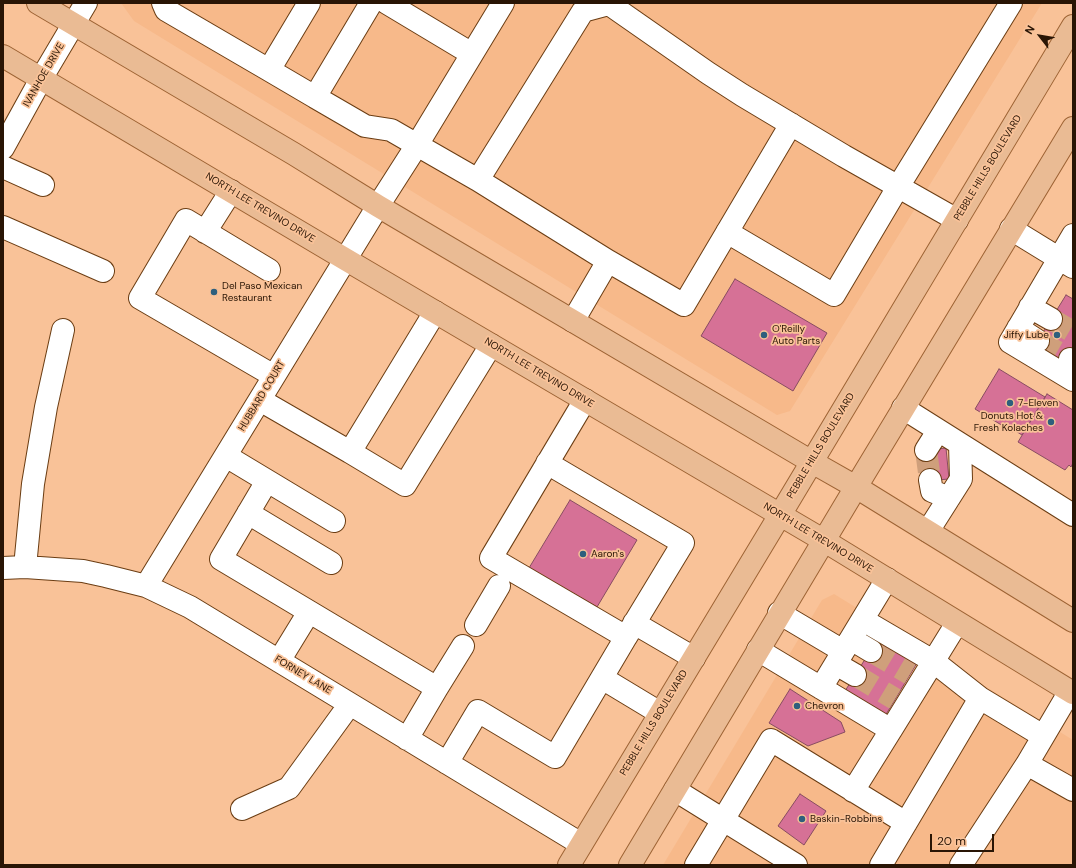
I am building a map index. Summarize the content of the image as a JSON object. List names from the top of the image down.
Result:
{
  "streets": {
    "main road": ["PEBBLE HILLS BOULEVARD", "NORTH LEE TREVINO DRIVE"],
    "street": ["IVANHOE DRIVE", "HUBBARD COURT", "FORNEY LANE"]
  },
  "crossings": [
    ["IVANHOE DRIVE", "NORTH LEE TREVINO DRIVE"],
    ["PEBBLE HILLS BOULEVARD", "NORTH LEE TREVINO DRIVE"],
    ["PEBBLE HILLS BOULEVARD", "FORNEY LANE"],
    ["NORTH LEE TREVINO DRIVE", "HUBBARD COURT"],
    ["HUBBARD COURT", "FORNEY LANE"]
  ],
  "places": [
    "Del Paso Mexican Restaurant",
    "O'Reilly Auto Parts",
    "Jiffy Lube",
    "7-Eleven",
    "Donuts Hot & Fresh Kolaches",
    "Aaron's",
    "Chevron",
    "Baskin-Robbins"
  ],
  "scale_bar": "20 m",
  "north": "top left"
}
